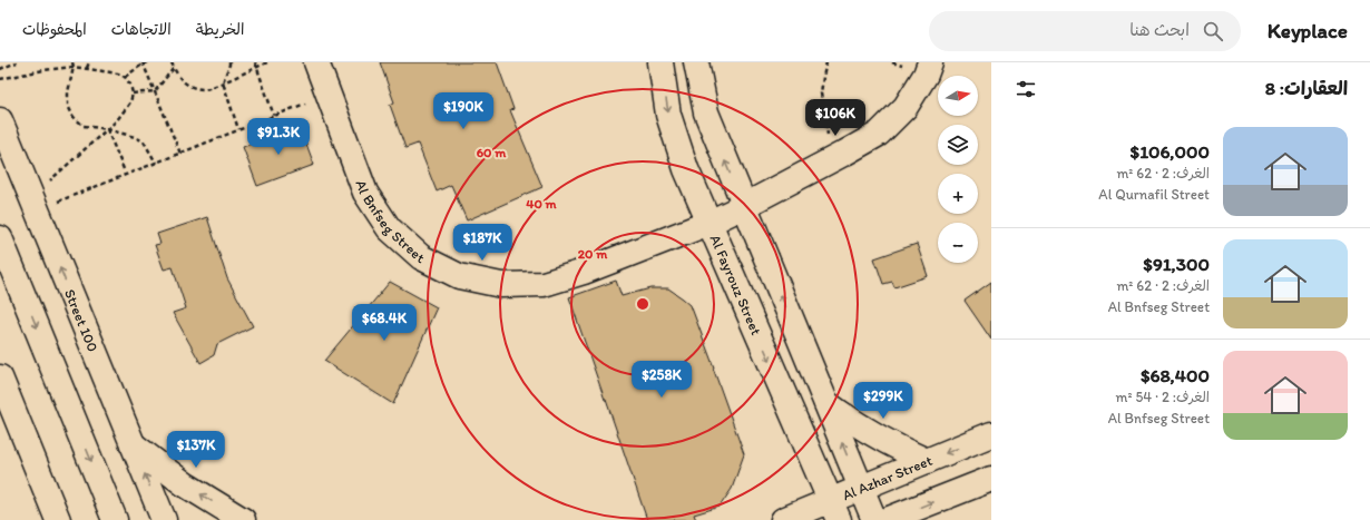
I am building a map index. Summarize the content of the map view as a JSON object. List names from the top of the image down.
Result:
{
  "streets": {
    "street": [
      "Al Bnfseg Street",
      "Al Fayrouz Street",
      "Street 100",
      "Al Azhar Street"
    ]
  },
  "crossings": [
    ["Al Bnfseg Street", "Al Fayrouz Street"],
    ["Al Fayrouz Street", "Al Azhar Street"]
  ],
  "north": "right",
  "page": {
    "header": "Keyplace",
    "search": "ابحث هنا",
    "nav": ["الخريطة", "الاتجاهات", "المحفوظات"],
    "heading": "العقارات: 8",
    "map_buttons": ["+", "−"],
    "price": [
      "$190K",
      "$106K",
      "$91.3K",
      "$187K",
      "$68.4K",
      "$258K",
      "$299K",
      "$137K"
    ],
    "list": [
      {
        "name": "$106,000",
        "note": "الغرف: 2 · 62 m² · Al Qurnafil Street"
      },
      {
        "name": "$91,300",
        "note": "الغرف: 2 · 62 m² · Al Bnfseg Street"
      },
      {
        "name": "$68,400",
        "note": "الغرف: 2 · 54 m² · Al Bnfseg Street"
      }
    ]
  },
  "rings": ["60 m", "40 m", "20 m"]
}
